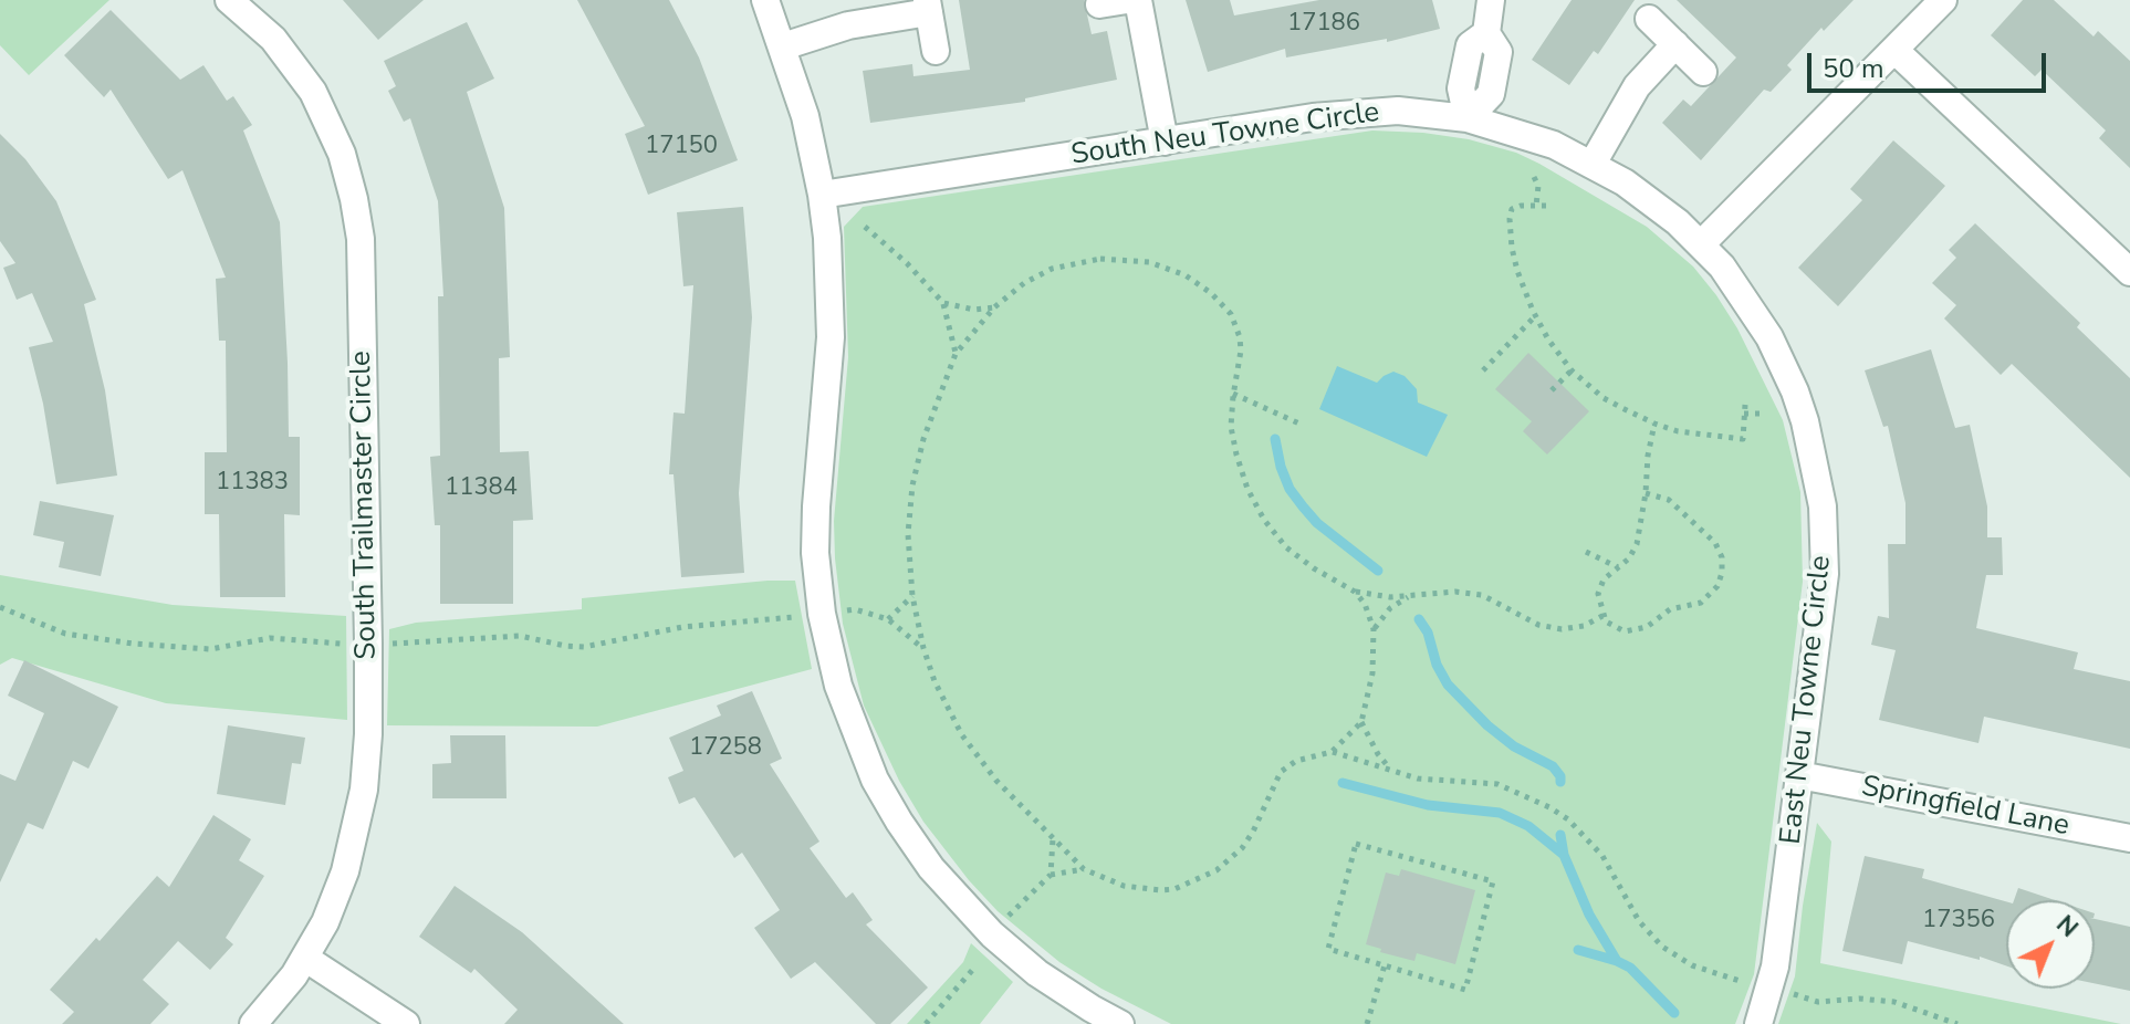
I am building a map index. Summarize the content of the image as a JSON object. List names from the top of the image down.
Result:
{
  "streets": {
    "street": [
      "South Neu Towne Circle",
      "South Trailmaster Circle",
      "East Neu Towne Circle",
      "Springfield Lane"
    ]
  },
  "crossings": [
    ["South Neu Towne Circle", "East Neu Towne Circle"],
    ["East Neu Towne Circle", "Springfield Lane"]
  ],
  "house_numbers": [
    "17186",
    "17150",
    "11383",
    "11384",
    "17258",
    "17356"
  ],
  "scale_bar": "50 m",
  "north": "top right"
}
